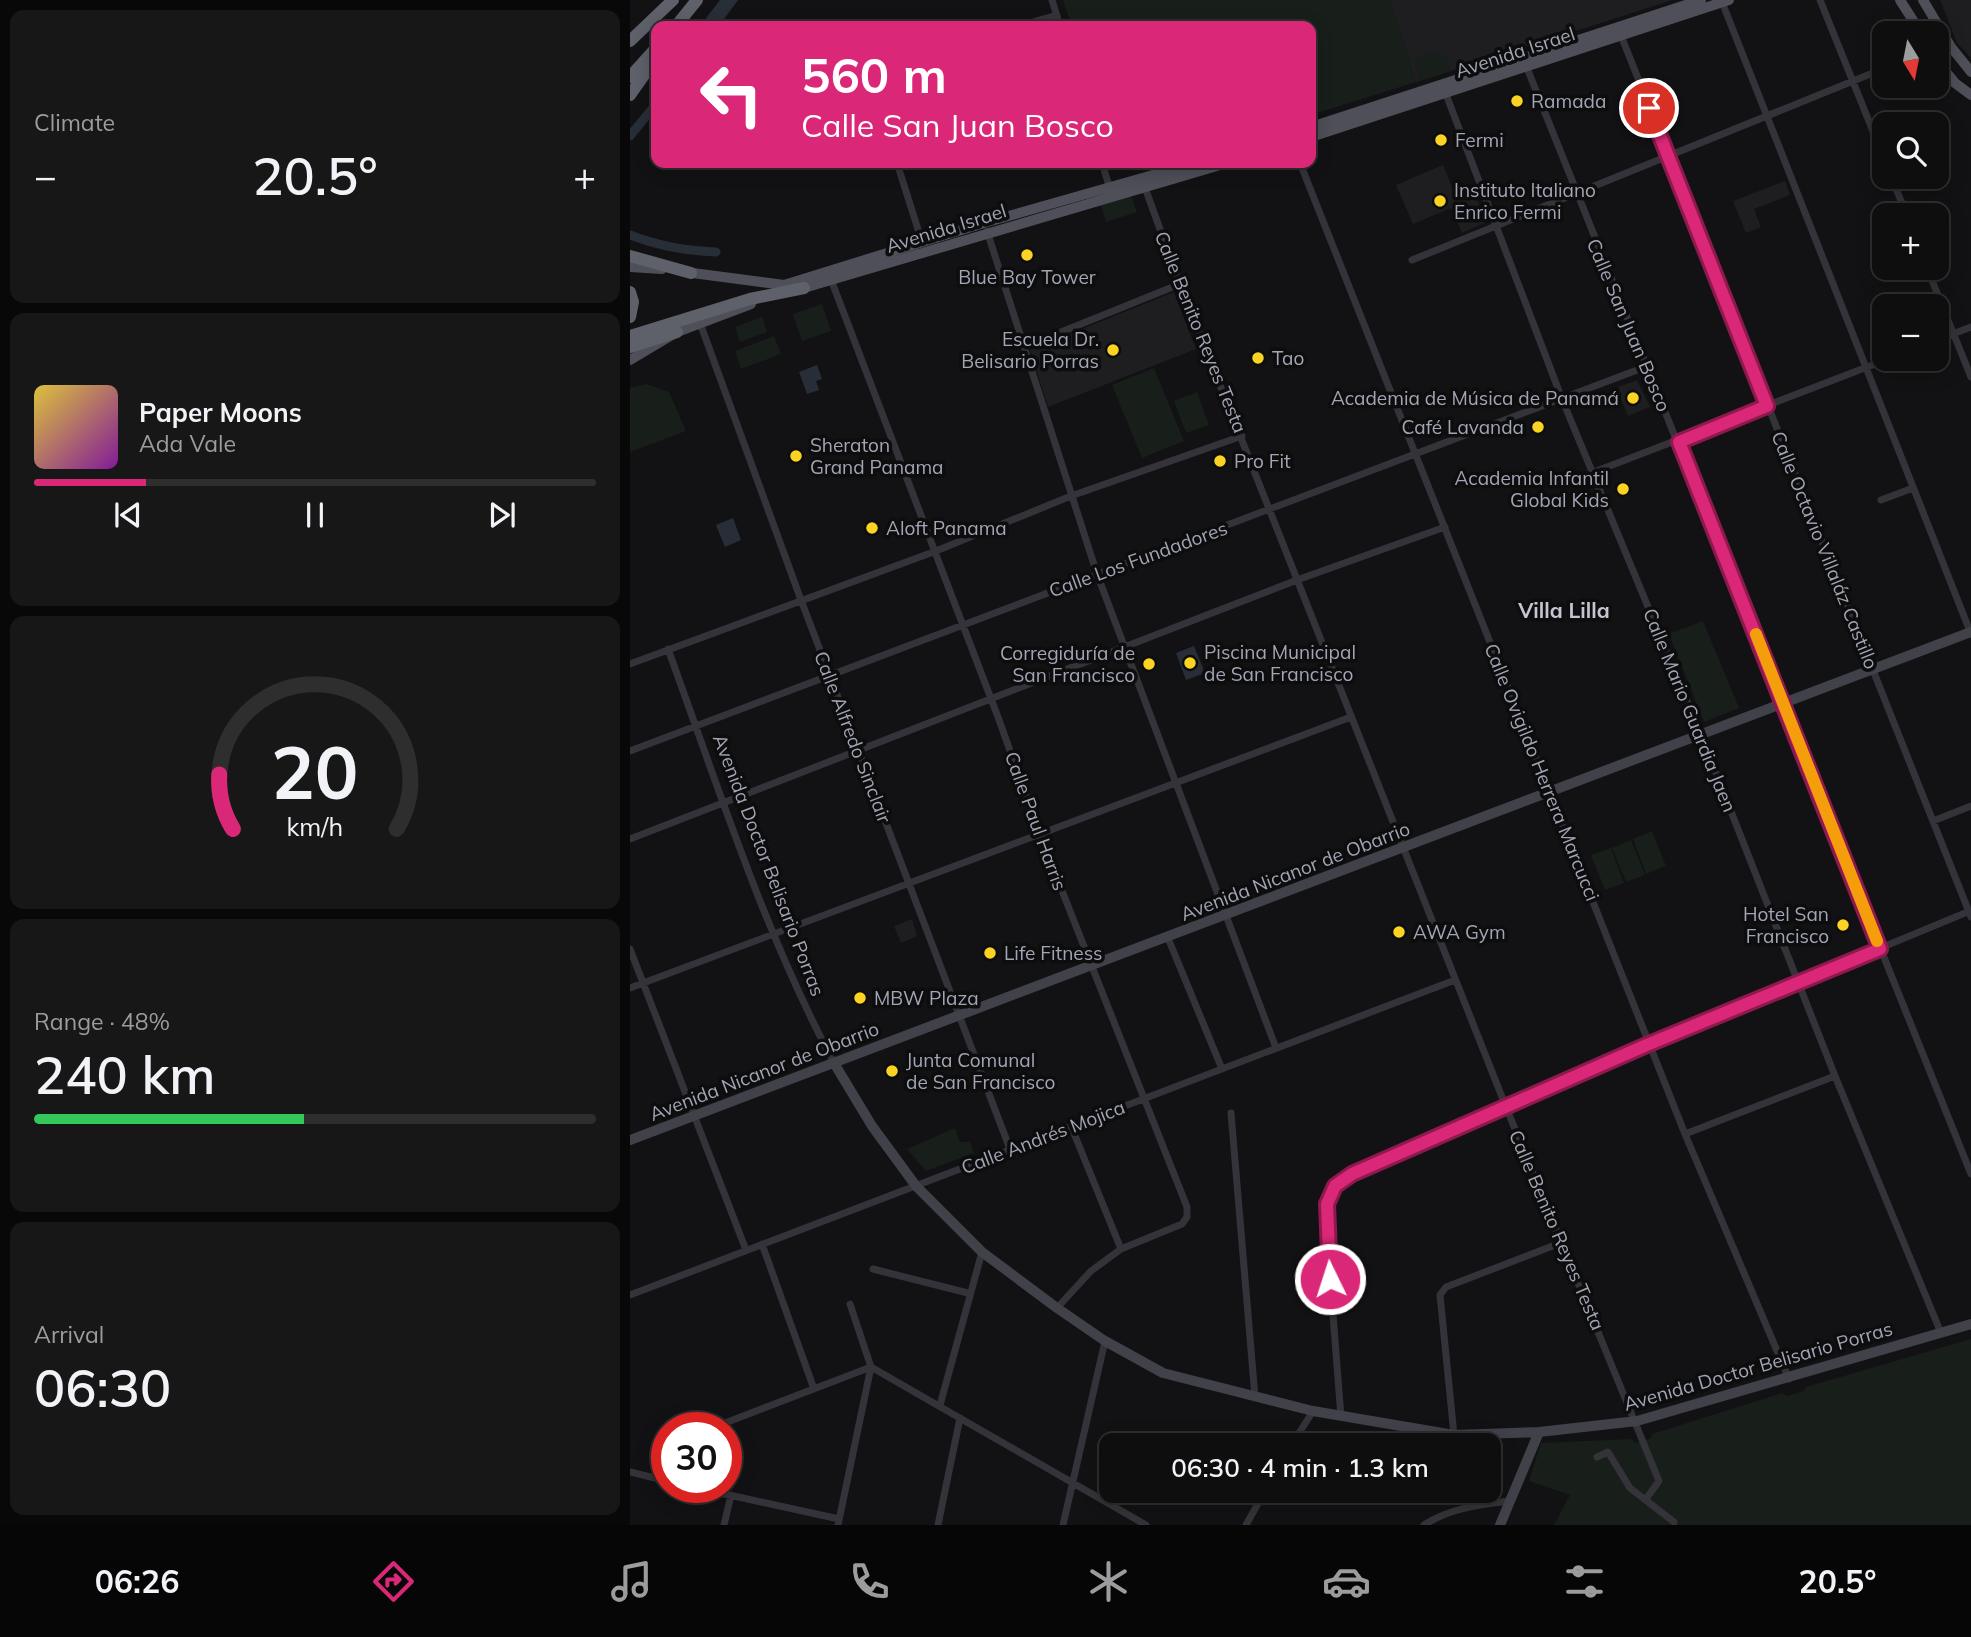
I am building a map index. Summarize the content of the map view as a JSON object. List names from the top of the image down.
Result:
{
  "streets": {
    "main road": ["Avenida Israel", "Avenida Doctor Belisario Porras", "Avenida Nicanor de Obarrio"],
    "street": [
      "Calle San Juan Bosco",
      "Calle Benito Reyes Testa",
      "Calle Octavio Villaláz Castillo",
      "Calle Los Fundadores",
      "Calle Mario Guardia Jaen",
      "Calle Alfredo Sinclair",
      "Calle Ovigildo Herrera Marcucci",
      "Calle Paul Harris",
      "Calle Andrés Mojica"
    ]
  },
  "crossings": [
    ["Avenida Israel", "Calle San Juan Bosco"],
    ["Avenida Israel", "Calle Benito Reyes Testa"],
    ["Avenida Israel", "Calle Octavio Villaláz Castillo"],
    ["Avenida Israel", "Calle Mario Guardia Jaen"],
    ["Avenida Israel", "Calle Alfredo Sinclair"],
    ["Avenida Israel", "Calle Paul Harris"],
    ["Calle San Juan Bosco", "Calle Los Fundadores"],
    ["Calle San Juan Bosco", "Avenida Nicanor de Obarrio"],
    ["Calle Benito Reyes Testa", "Calle Los Fundadores"],
    ["Calle Benito Reyes Testa", "Avenida Doctor Belisario Porras"],
    ["Calle Benito Reyes Testa", "Avenida Nicanor de Obarrio"],
    ["Calle Benito Reyes Testa", "Calle Andrés Mojica"],
    ["Calle Octavio Villaláz Castillo", "Avenida Nicanor de Obarrio"],
    ["Calle Los Fundadores", "Calle Mario Guardia Jaen"],
    ["Calle Los Fundadores", "Calle Alfredo Sinclair"],
    ["Calle Los Fundadores", "Calle Ovigildo Herrera Marcucci"],
    ["Calle Los Fundadores", "Calle Paul Harris"],
    ["Calle Los Fundadores", "Avenida Doctor Belisario Porras"],
    ["Calle Mario Guardia Jaen", "Avenida Doctor Belisario Porras"],
    ["Calle Mario Guardia Jaen", "Avenida Nicanor de Obarrio"],
    ["Calle Alfredo Sinclair", "Avenida Nicanor de Obarrio"],
    ["Calle Alfredo Sinclair", "Calle Andrés Mojica"],
    ["Calle Ovigildo Herrera Marcucci", "Avenida Doctor Belisario Porras"],
    ["Calle Ovigildo Herrera Marcucci", "Avenida Nicanor de Obarrio"],
    ["Calle Paul Harris", "Avenida Doctor Belisario Porras"],
    ["Calle Paul Harris", "Avenida Nicanor de Obarrio"],
    ["Calle Paul Harris", "Calle Andrés Mojica"],
    ["Avenida Doctor Belisario Porras", "Avenida Nicanor de Obarrio"],
    ["Avenida Doctor Belisario Porras", "Calle Andrés Mojica"]
  ],
  "districts": ["Villa Lilla"],
  "places": [
    "Ramada",
    "Fermi",
    "Instituto Italiano Enrico Fermi",
    "Blue Bay Tower",
    "Escuela Dr. Belisario Porras",
    "Tao",
    "Academia de Música de Panamá",
    "Café Lavanda",
    "Sheraton Grand Panama",
    "Pro Fit",
    "Academia Infantil Global Kids",
    "Aloft Panama",
    "Piscina Municipal de San Francisco",
    "Corregiduría de San Francisco",
    "Hotel San Francisco",
    "AWA Gym",
    "Life Fitness",
    "MBW Plaza",
    "Junta Comunal de San Francisco"
  ],
  "north": "bottom",
  "page": {
    "tile": [
      "Climate",
      ["Range · 48%", "240 km"],
      ["Arrival", "06:30"]
    ],
    "map_buttons": ["+", "−"],
    "turn": ["560 m", "Calle San Juan Bosco"],
    "heat": ["−", "20.5°", "+"],
    "song": ["Paper Moons", "Ada Vale"],
    "limit": "30",
    "trip": "06:30 · 4 min · 1.3 km",
    "tabs": ["06:26", "20.5°"],
    "gauge": ["20", "km/h"]
  }
}
